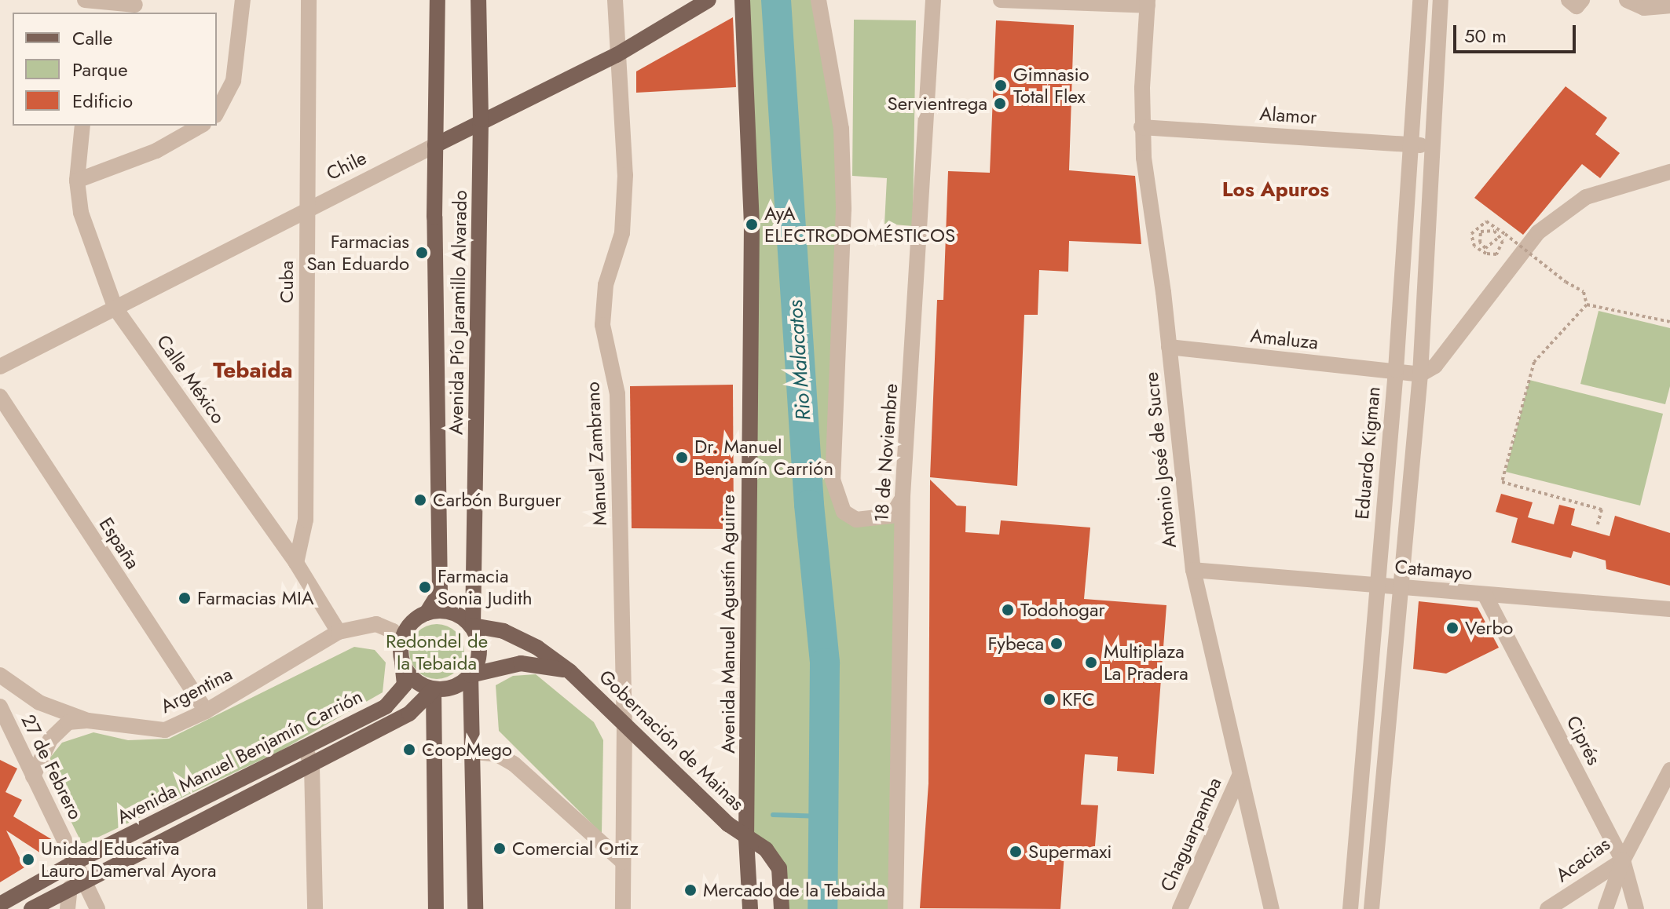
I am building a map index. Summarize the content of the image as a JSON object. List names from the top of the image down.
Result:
{
  "streets": {
    "main road": [
      "Chile",
      "Avenida Pío Jaramillo Alvarado",
      "Avenida Manuel Agustín Aguirre",
      "Gobernación de Mainas",
      "Avenida Manuel Benjamín Carrión"
    ],
    "street": [
      "Alamor",
      "Cuba",
      "Amaluza",
      "Calle México",
      "18 de Noviembre",
      "Eduardo Kigman",
      "Manuel Zambrano",
      "Antonio José de Sucre",
      "España",
      "Catamayo",
      "Argentina",
      "Ciprés",
      "27 de Febrero",
      "Chaguarpamba",
      "Acacias"
    ]
  },
  "crossings": [
    ["Alamor", "Eduardo Kigman"],
    ["Alamor", "Antonio José de Sucre"],
    ["Chile", "Cuba"],
    ["Chile", "Avenida Pío Jaramillo Alvarado"],
    ["Chile", "Calle México"],
    ["Chile", "Manuel Zambrano"],
    ["Cuba", "Calle México"],
    ["Avenida Pío Jaramillo Alvarado", "Argentina"],
    ["Avenida Pío Jaramillo Alvarado", "Gobernación de Mainas"],
    ["Avenida Pío Jaramillo Alvarado", "Avenida Manuel Benjamín Carrión"],
    ["Amaluza", "Eduardo Kigman"],
    ["Amaluza", "Antonio José de Sucre"],
    ["Calle México", "Argentina"],
    ["Eduardo Kigman", "Catamayo"],
    ["Manuel Zambrano", "Gobernación de Mainas"],
    ["Antonio José de Sucre", "Catamayo"],
    ["Antonio José de Sucre", "Chaguarpamba"],
    ["España", "Argentina"],
    ["Catamayo", "Ciprés"],
    ["Avenida Manuel Agustín Aguirre", "Gobernación de Mainas"],
    ["Argentina", "Gobernación de Mainas"],
    ["Argentina", "Avenida Manuel Benjamín Carrión"],
    ["Gobernación de Mainas", "Avenida Manuel Benjamín Carrión"],
    ["Ciprés", "Acacias"],
    ["Avenida Manuel Benjamín Carrión", "27 de Febrero"]
  ],
  "districts": ["Los Apuros", "Tebaida"],
  "water": ["Rio Malacatos"],
  "parks": ["Redondel de la Tebaida"],
  "places": [
    "Gimnasio Total Flex",
    "Servientrega",
    "AyA ELECTRODOMÉSTICOS",
    "Farmacias San Eduardo",
    "Dr. Manuel Benjamín Carrión",
    "Carbón Burguer",
    "Farmacia Sonia Judith",
    "Farmacias MIA",
    "Todohogar",
    "Verbo",
    "Fybeca",
    "Multiplaza La Pradera",
    "KFC",
    "CoopMego",
    "Comercial Ortiz",
    "Supermaxi",
    "Unidad Educativa Lauro Damerval Ayora",
    "Mercado de la Tebaida"
  ],
  "legend": ["Calle", "Parque", "Edificio"],
  "scale_bar": "50 m"
}
